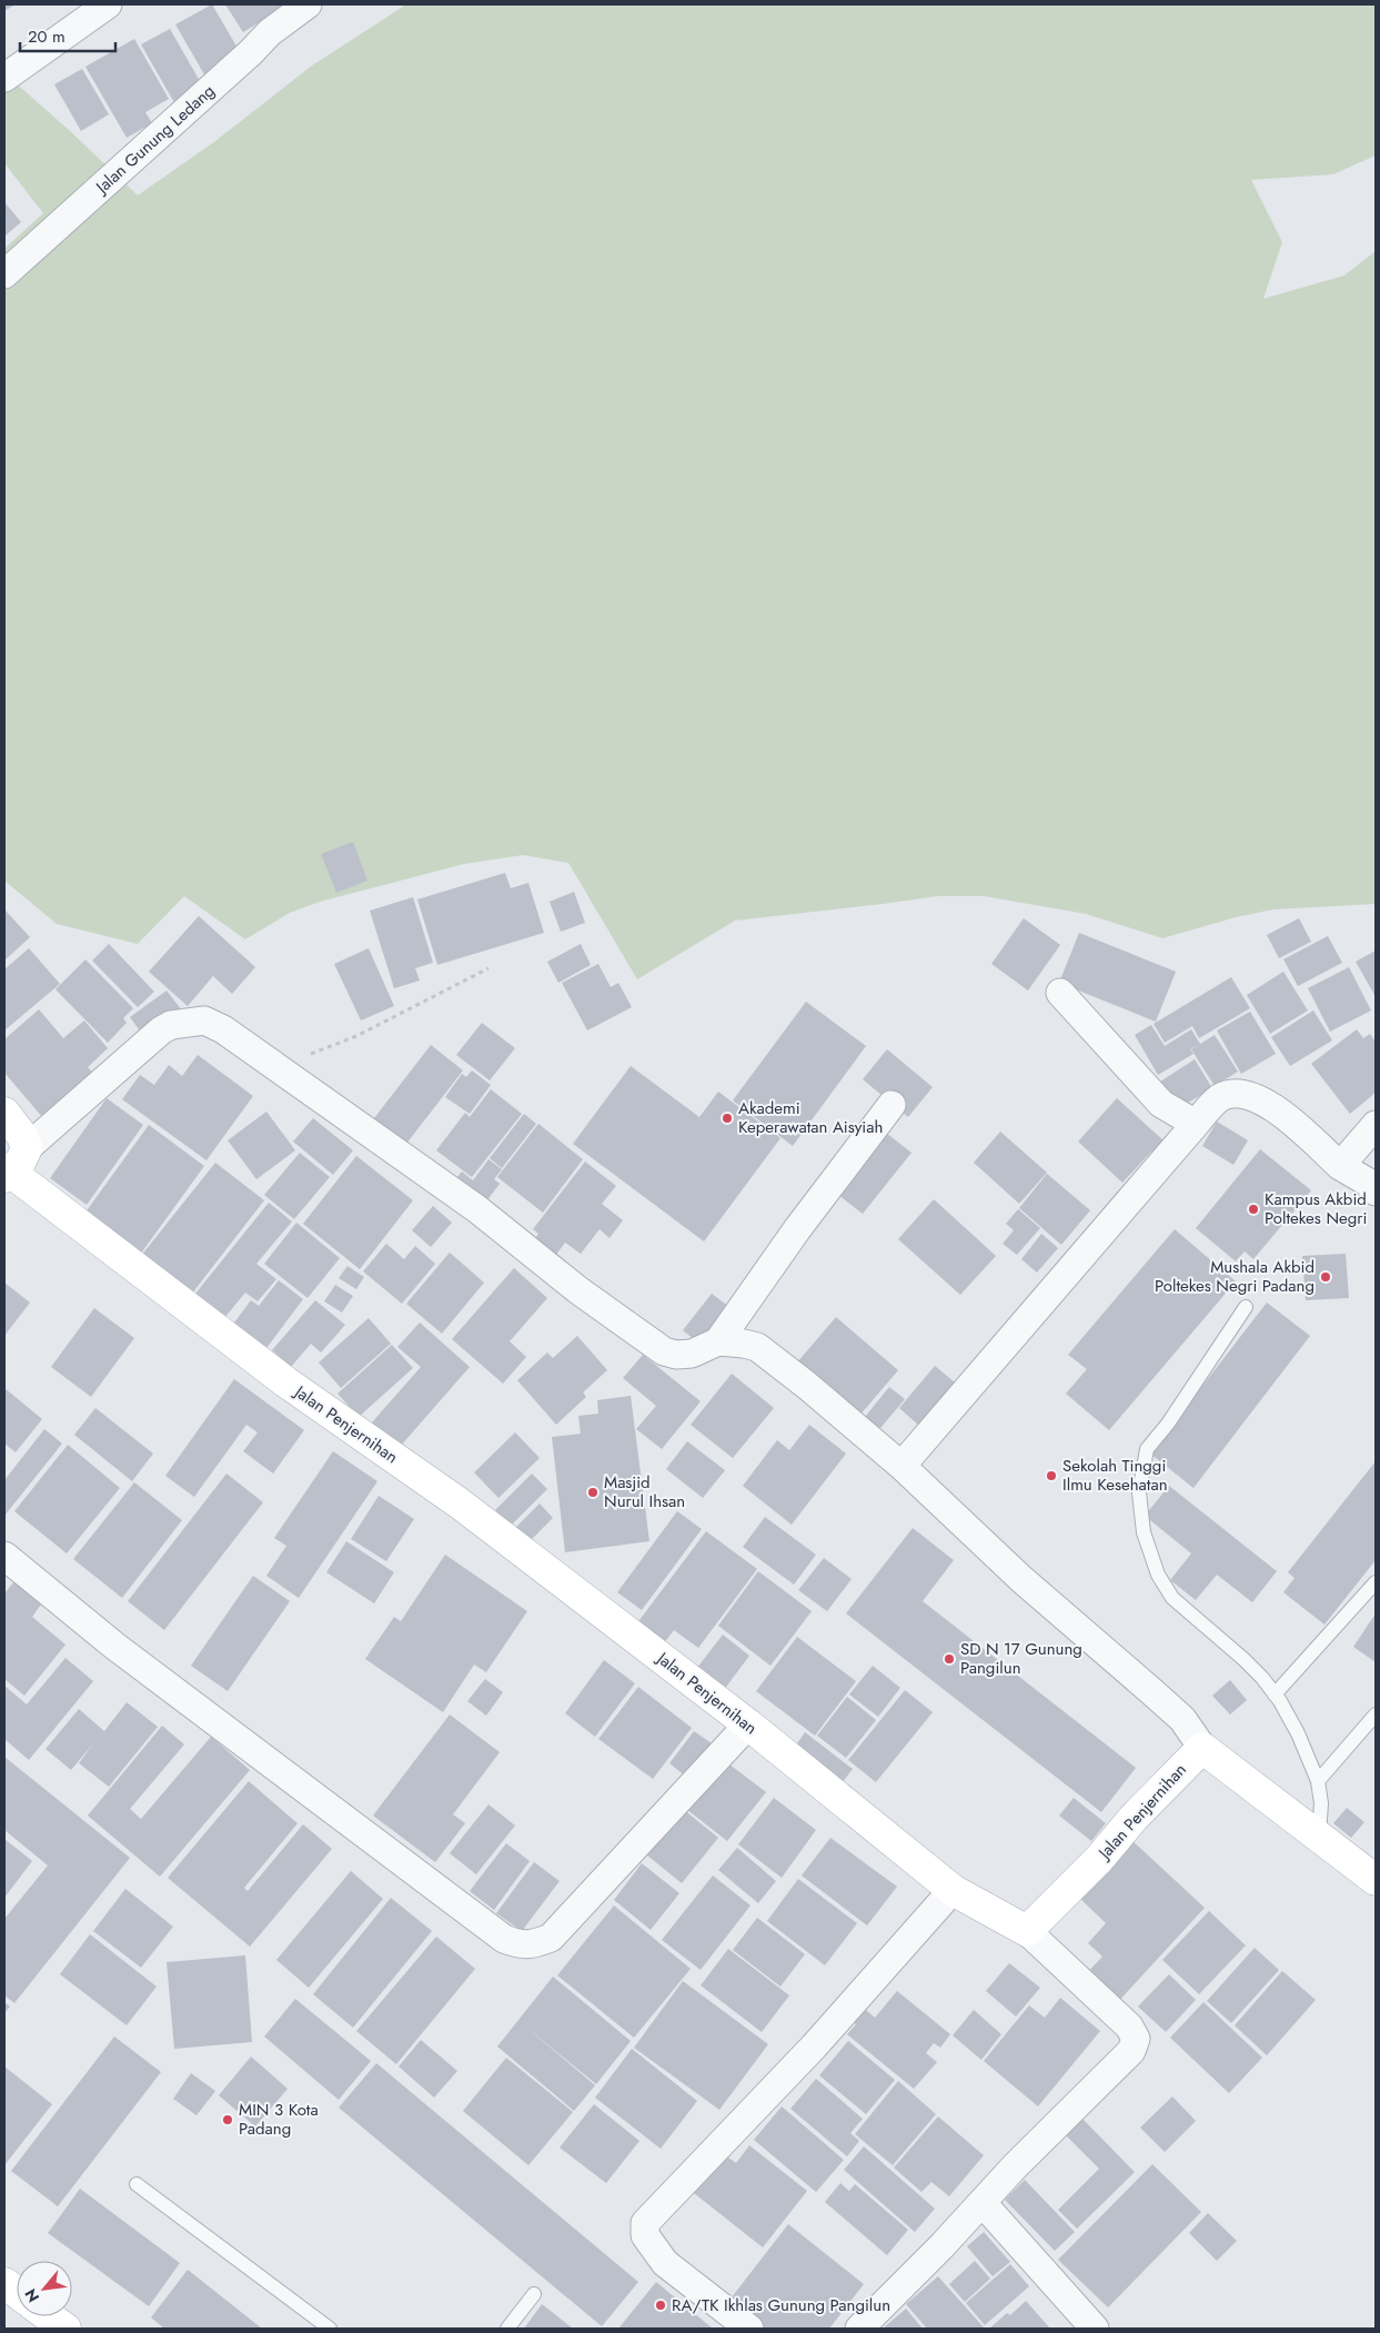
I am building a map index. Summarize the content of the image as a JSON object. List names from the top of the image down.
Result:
{
  "streets": {
    "street": ["Jalan Gunung Ledang", "Jalan Penjernihan"]
  },
  "places": [
    "Akademi Keperawatan Aisyiah",
    "Kampus Akbid Poltekes Negri",
    "Mushala Akbid Poltekes Negri Padang",
    "Sekolah Tinggi Ilmu Kesehatan",
    "Masjid Nurul Ihsan",
    "SD N 17 Gunung Pangilun",
    "MIN 3 Kota Padang",
    "RA/TK Ikhlas Gunung Pangilun"
  ],
  "scale_bar": "20 m",
  "north": "bottom left"
}
